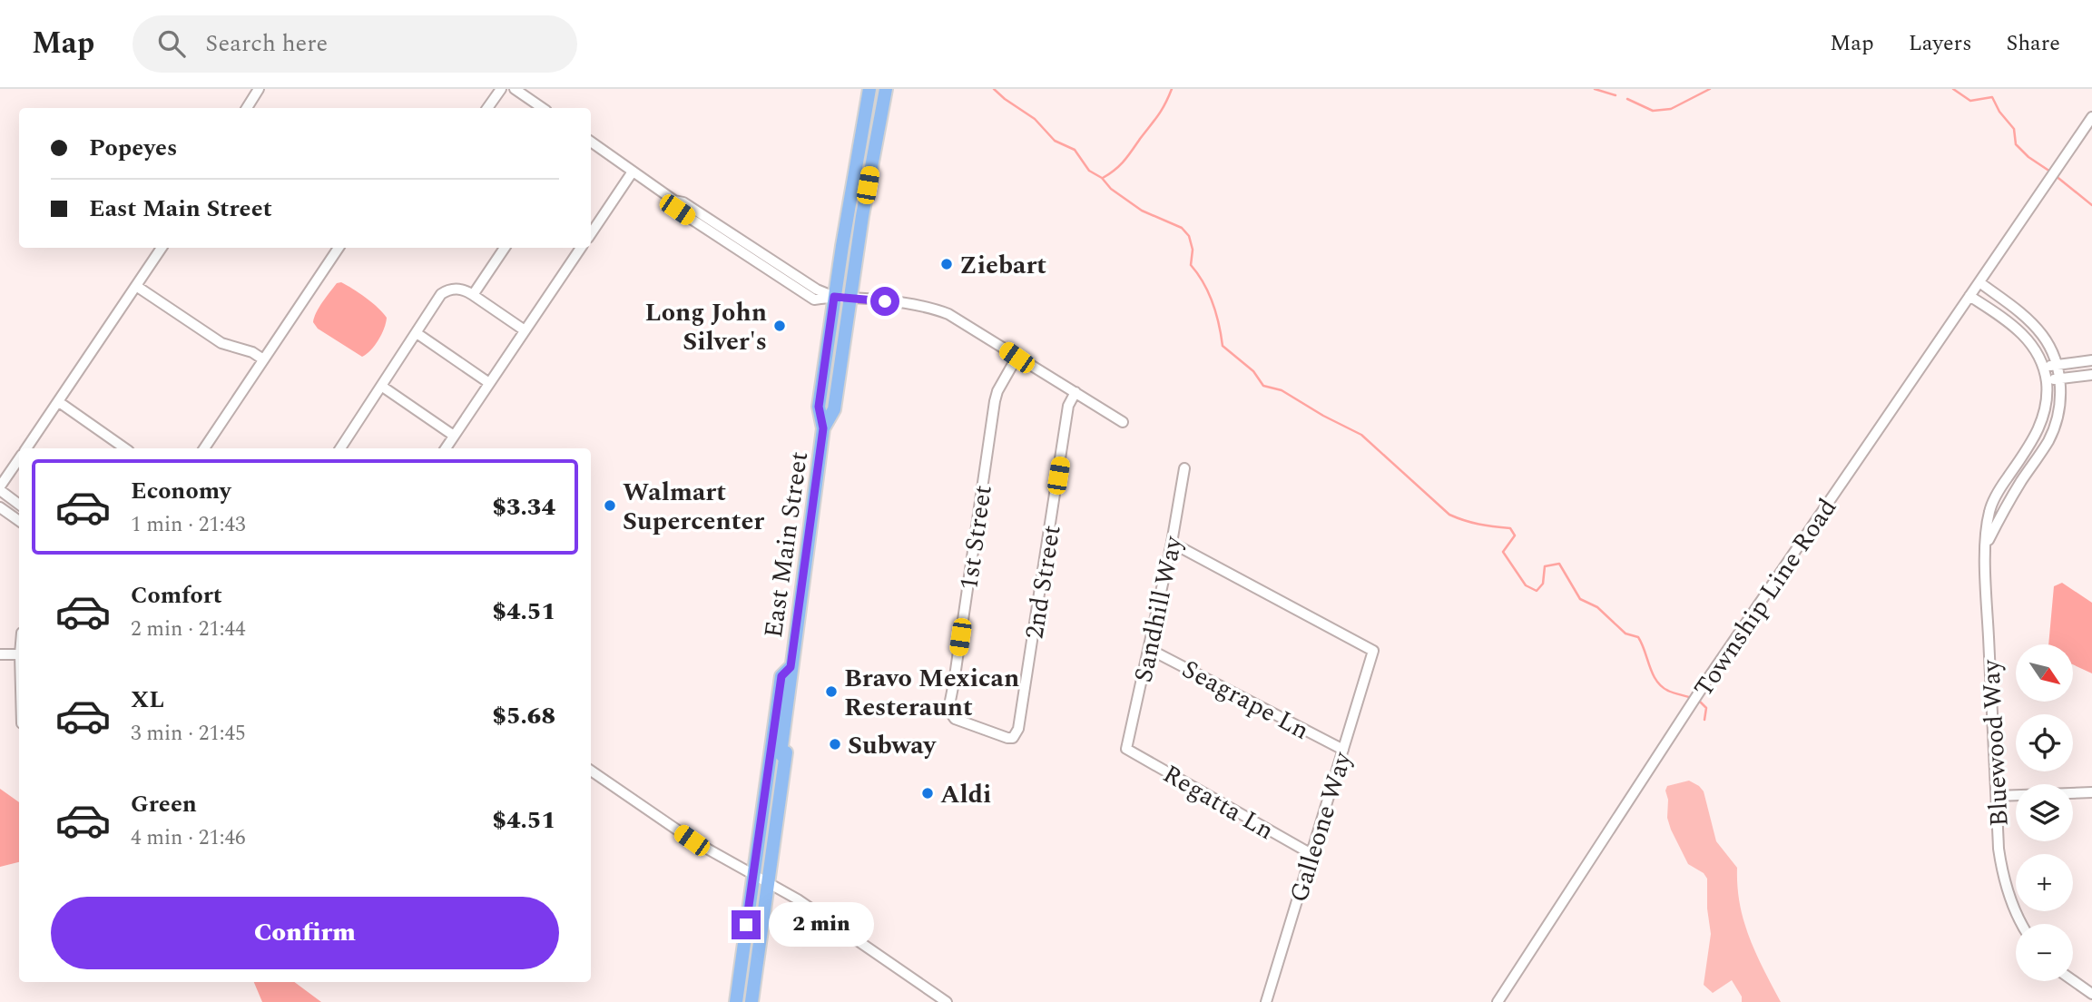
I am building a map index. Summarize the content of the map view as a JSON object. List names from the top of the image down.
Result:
{
  "streets": {
    "main road": ["East Main Street"],
    "street": [
      "1st Street",
      "2nd Street",
      "Township Line Road",
      "Sandhill Way",
      "Seagrape Ln",
      "Bluewood Way",
      "Regatta Ln",
      "Galleone Way"
    ]
  },
  "crossings": [
    ["1st Street", "2nd Street"],
    ["Township Line Road", "Bluewood Way"],
    ["Sandhill Way", "Seagrape Ln"],
    ["Sandhill Way", "Regatta Ln"],
    ["Sandhill Way", "Galleone Way"],
    ["Seagrape Ln", "Galleone Way"],
    ["Regatta Ln", "Galleone Way"]
  ],
  "places": [
    "Ziebart",
    "Long John Silver's",
    "Walmart Supercenter",
    "Bravo Mexican Resteraunt",
    "Subway",
    "Aldi"
  ],
  "north": "bottom right",
  "page": {
    "header": "Map",
    "search": "Search here",
    "nav": ["Map", "Layers", "Share"],
    "banner": ["Popeyes", "East Main Street"],
    "list": [
      {
        "name": "Economy",
        "note": "1 min · 21:43",
        "value": "$3.34"
      },
      {
        "name": "Comfort",
        "note": "2 min · 21:44",
        "value": "$4.51"
      },
      {
        "name": "XL",
        "note": "3 min · 21:45",
        "value": "$5.68"
      },
      {
        "name": "Green",
        "note": "4 min · 21:46",
        "value": "$4.51"
      }
    ],
    "map_buttons": ["+", "−"],
    "buttons": "Confirm",
    "bubble": "2 min"
  }
}
